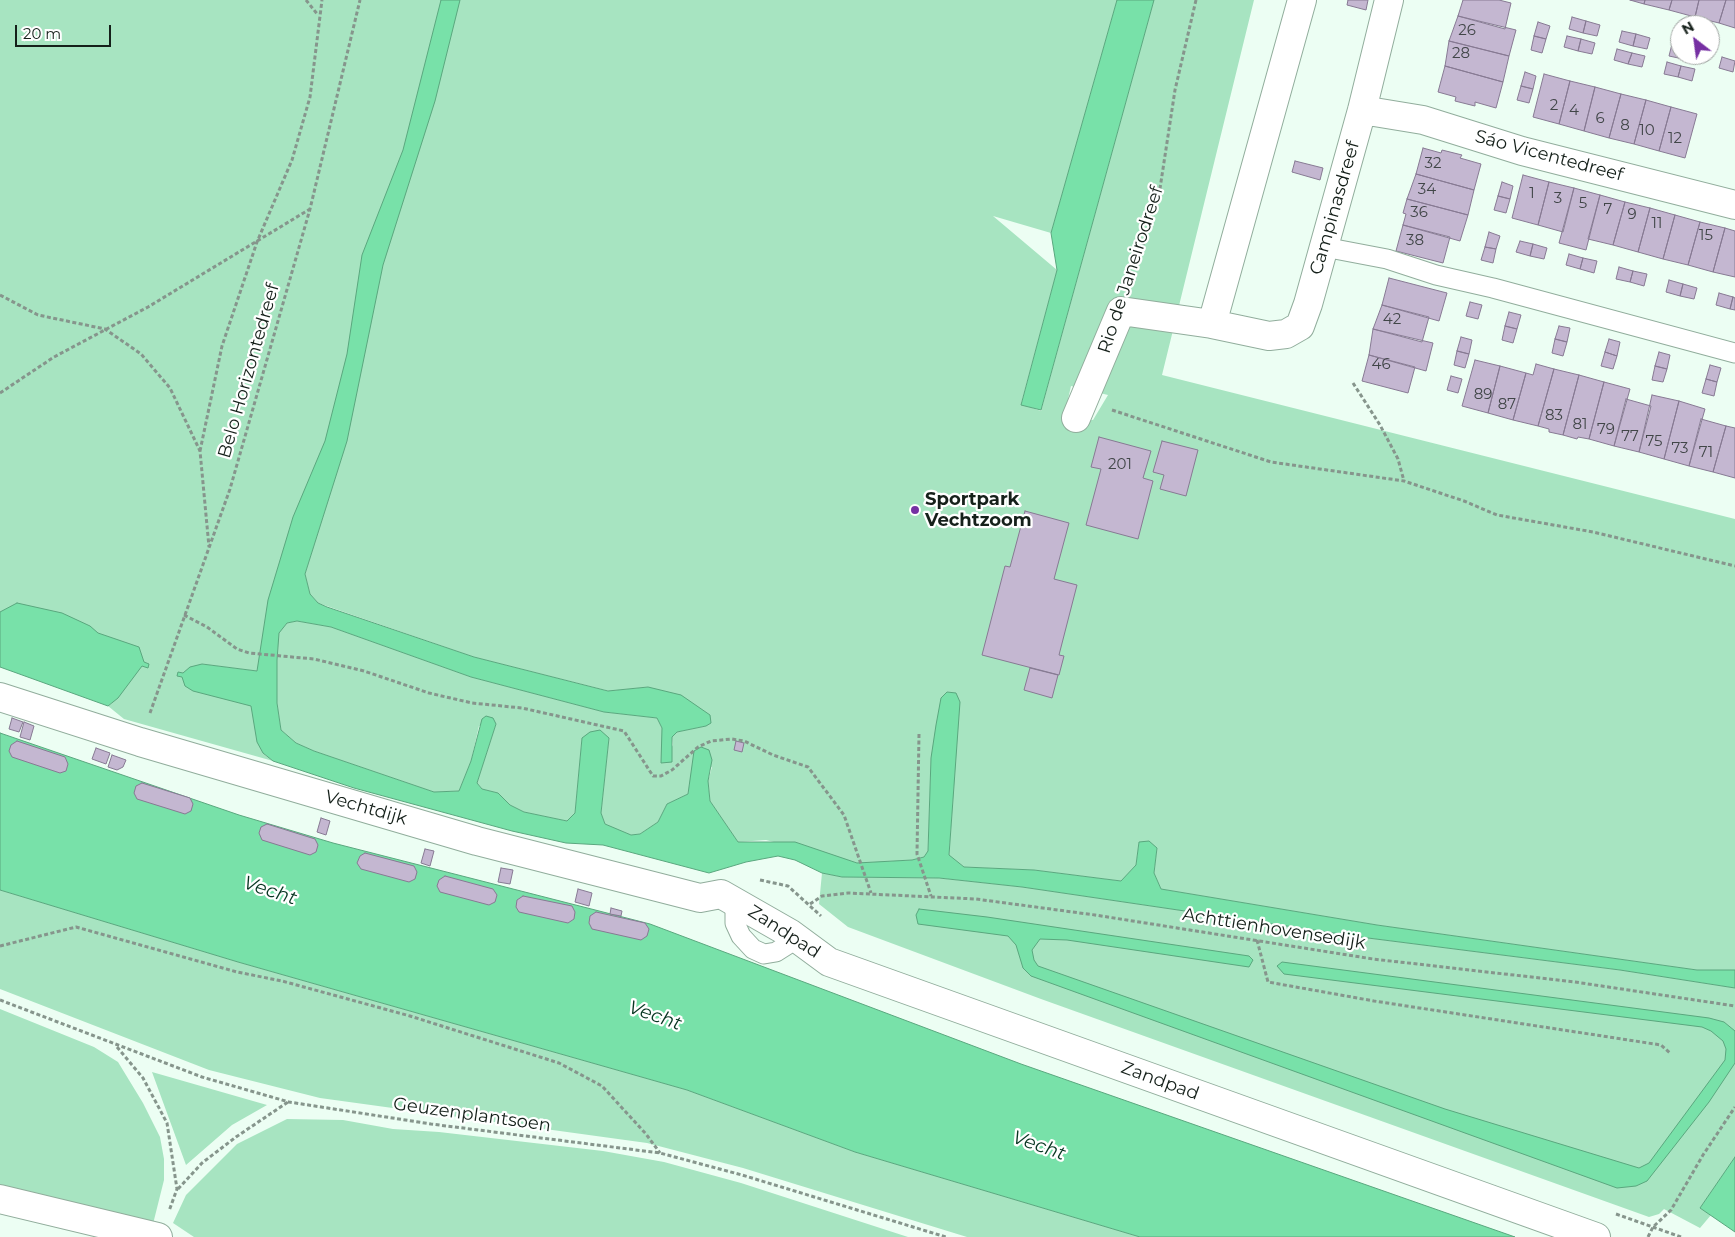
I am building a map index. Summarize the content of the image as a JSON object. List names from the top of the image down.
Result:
{
  "streets": {
    "street": [
      "Sáo Vicentedreef",
      "Campinasdreef",
      "Rio de Janeirodreef",
      "Vechtdijk",
      "Zandpad"
    ],
    "path": ["Belo Horizontedreef", "Achttienhovensedijk", "Geuzenplantsoen"]
  },
  "crossings": [
    ["Sáo Vicentedreef", "Campinasdreef"],
    ["Campinasdreef", "Rio de Janeirodreef"],
    ["Belo Horizontedreef", "Vechtdijk"],
    ["Vechtdijk", "Zandpad"]
  ],
  "water": ["Vecht"],
  "places": ["Sportpark Vechtzoom"],
  "house_numbers": [
    "26",
    "28",
    "2",
    "4",
    "6",
    "8",
    "10",
    "12",
    "32",
    "34",
    "1",
    "3",
    "5",
    "7",
    "36",
    "9",
    "11",
    "15",
    "38",
    "42",
    "46",
    "89",
    "87",
    "83",
    "81",
    "79",
    "77",
    "75",
    "73",
    "71",
    "201"
  ],
  "scale_bar": "20 m",
  "north": "top left"
}
